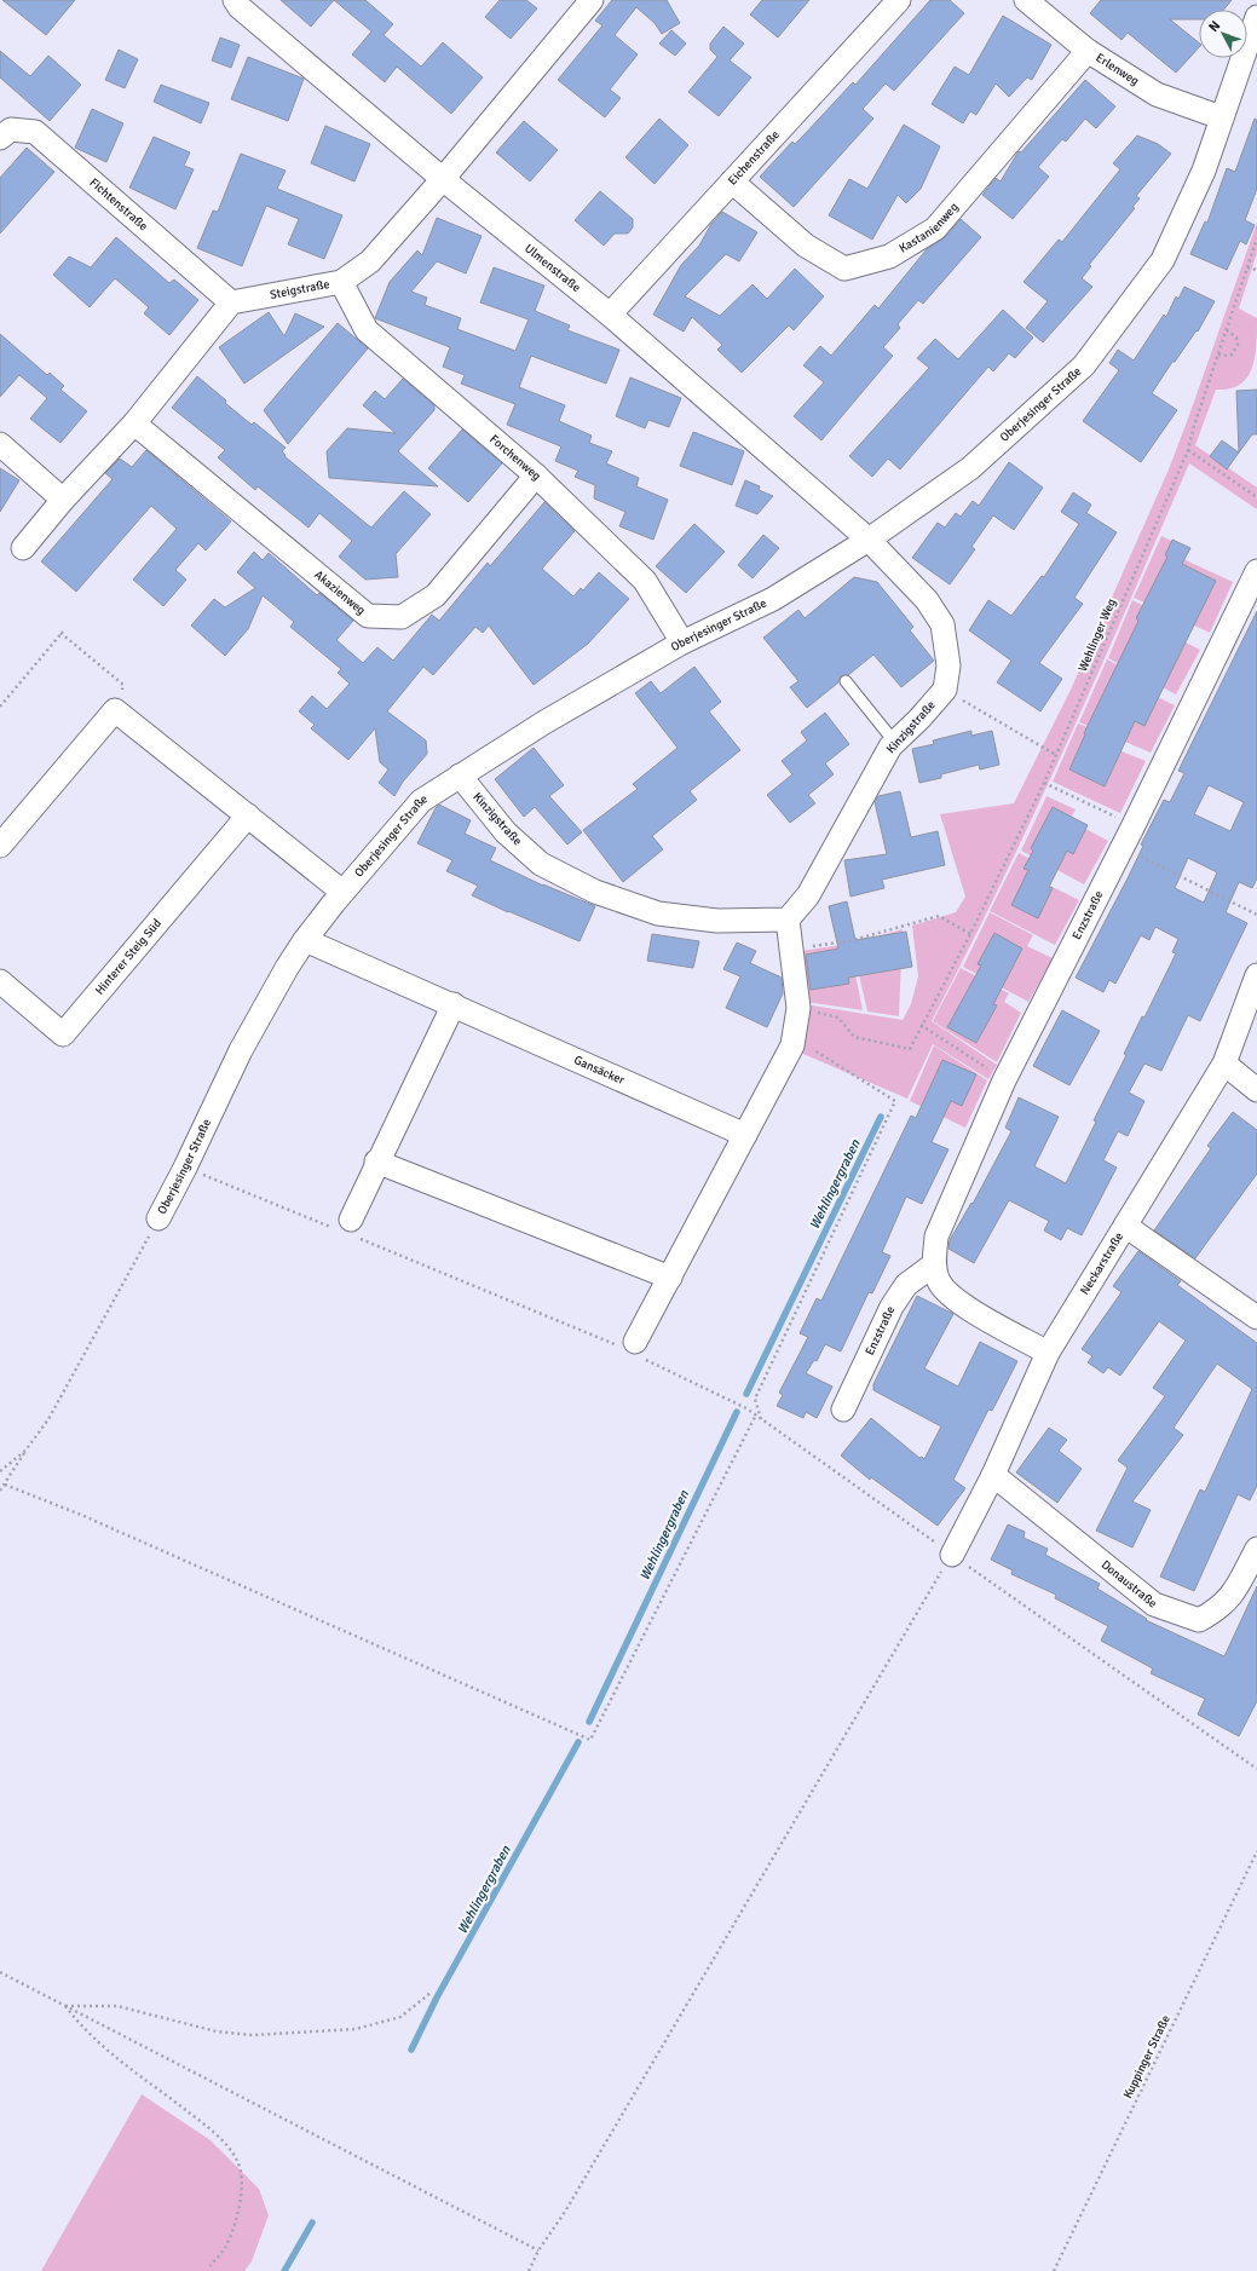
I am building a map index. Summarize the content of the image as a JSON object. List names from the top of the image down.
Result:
{
  "streets": {
    "street": [
      "Erlenweg",
      "Eichenstraße",
      "Fichtenstraße",
      "Kastanienweg",
      "Ulmenstraße",
      "Steigstraße",
      "Oberjesinger Straße",
      "Forchenweg",
      "Akazienweg",
      "Kinzigstraße",
      "Enzstraße",
      "Hinterer Steig Süd",
      "Gansäcker",
      "Neckarstraße",
      "Donaustraße"
    ],
    "path": ["Wehlinger Weg", "Kuppinger Straße"]
  },
  "crossings": [
    ["Erlenweg", "Kastanienweg"],
    ["Erlenweg", "Oberjesinger Straße"],
    ["Eichenstraße", "Kastanienweg"],
    ["Eichenstraße", "Ulmenstraße"],
    ["Fichtenstraße", "Steigstraße"],
    ["Ulmenstraße", "Steigstraße"],
    ["Ulmenstraße", "Oberjesinger Straße"],
    ["Ulmenstraße", "Kinzigstraße"],
    ["Steigstraße", "Forchenweg"],
    ["Oberjesinger Straße", "Forchenweg"],
    ["Oberjesinger Straße", "Kinzigstraße"],
    ["Oberjesinger Straße", "Gansäcker"],
    ["Forchenweg", "Akazienweg"],
    ["Enzstraße", "Neckarstraße"],
    ["Neckarstraße", "Donaustraße"]
  ],
  "water": ["Wehlingergraben"],
  "north": "top left"
}
